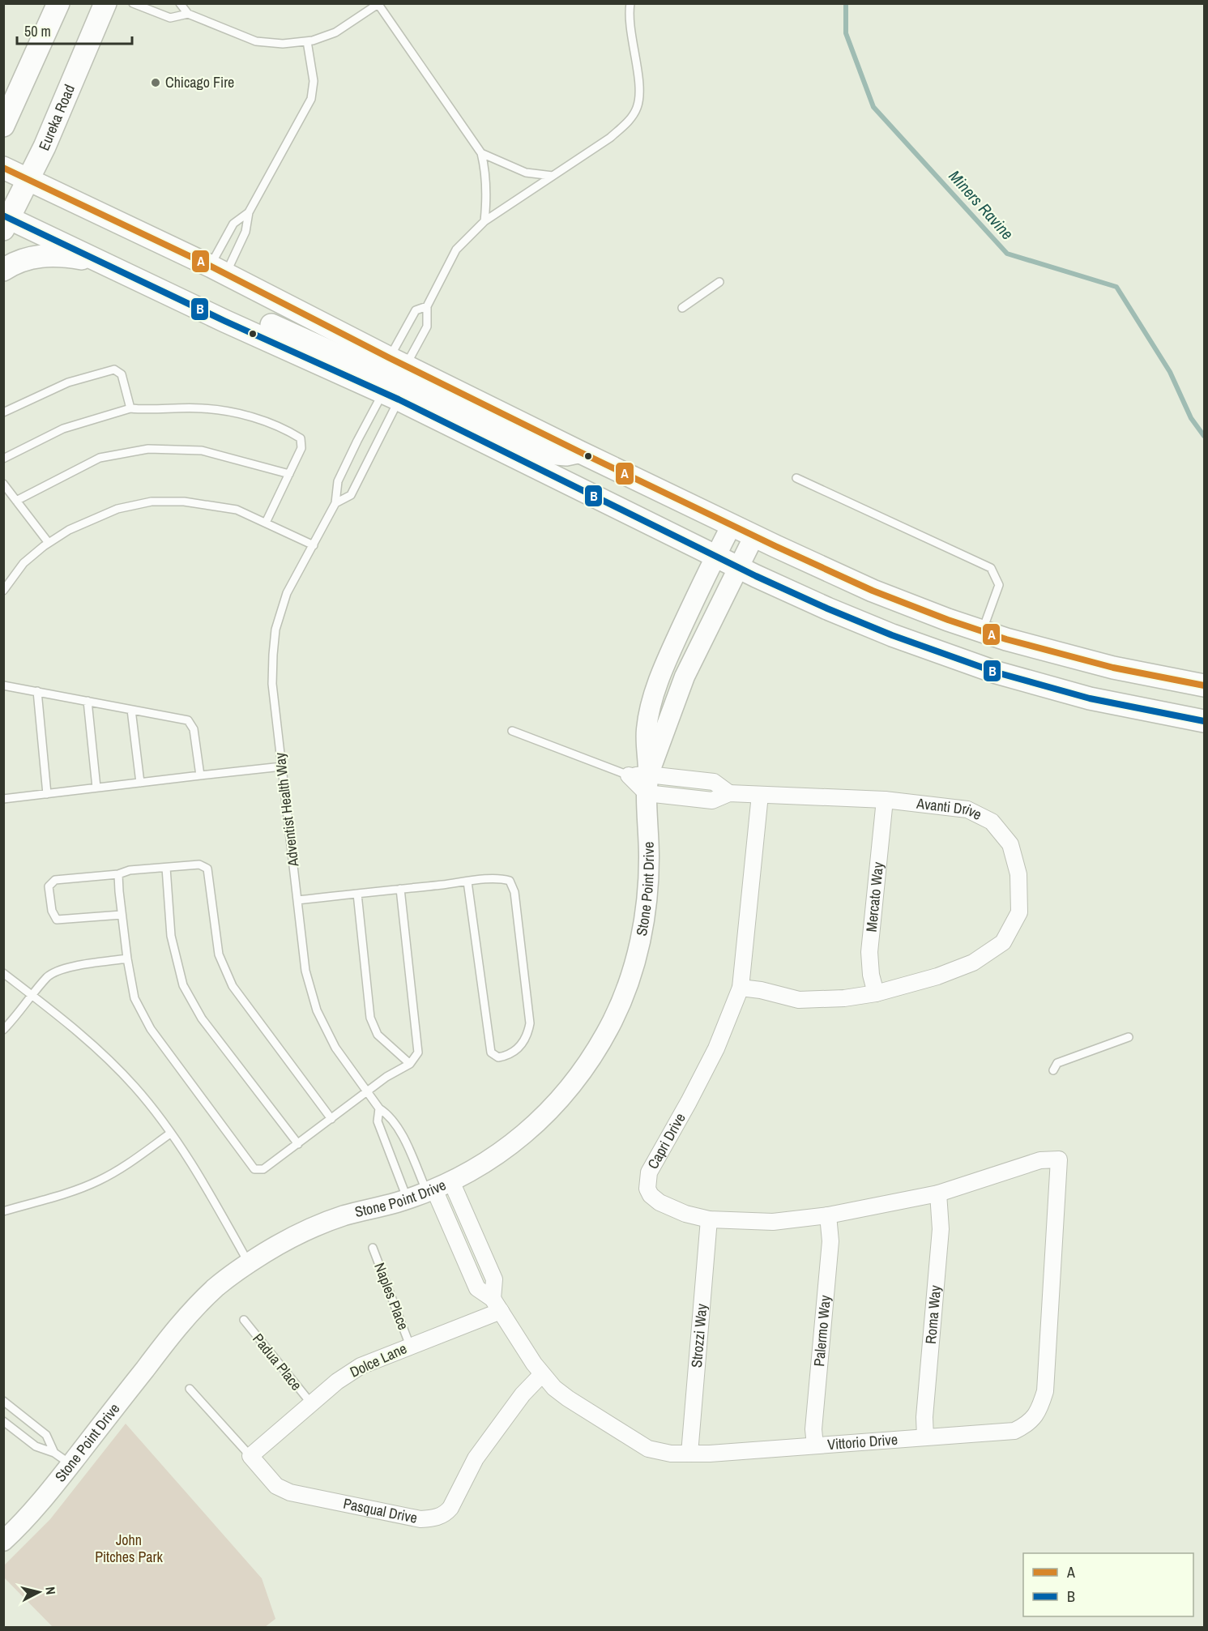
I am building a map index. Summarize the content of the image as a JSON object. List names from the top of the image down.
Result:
{
  "streets": {
    "main road": ["Eureka Road"],
    "street": [
      "Avanti Drive",
      "Stone Point Drive",
      "Mercato Way",
      "Capri Drive",
      "Roma Way",
      "Palermo Way",
      "Strozzi Way",
      "Dolce Lane",
      "Vittorio Drive",
      "Pasqual Drive"
    ],
    "lane": ["Adventist Health Way", "Naples Place", "Padua Place"]
  },
  "crossings": [
    ["Adventist Health Way", "Stone Point Drive"],
    ["Adventist Health Way", "Vittorio Drive"],
    ["Avanti Drive", "Stone Point Drive"],
    ["Avanti Drive", "Mercato Way"],
    ["Avanti Drive", "Capri Drive"],
    ["Stone Point Drive", "Vittorio Drive"],
    ["Capri Drive", "Roma Way"],
    ["Capri Drive", "Palermo Way"],
    ["Capri Drive", "Strozzi Way"],
    ["Capri Drive", "Vittorio Drive"],
    ["Naples Place", "Dolce Lane"],
    ["Roma Way", "Vittorio Drive"],
    ["Palermo Way", "Vittorio Drive"],
    ["Strozzi Way", "Vittorio Drive"],
    ["Dolce Lane", "Padua Place"],
    ["Dolce Lane", "Vittorio Drive"],
    ["Dolce Lane", "Pasqual Drive"],
    ["Vittorio Drive", "Pasqual Drive"]
  ],
  "water": ["Miners Ravine"],
  "parks": ["John Pitches Park"],
  "places": ["Chicago Fire"],
  "lines": ["transit line A", "transit line B"],
  "legend": ["A", "B"],
  "scale_bar": "50 m",
  "north": "right"
}
